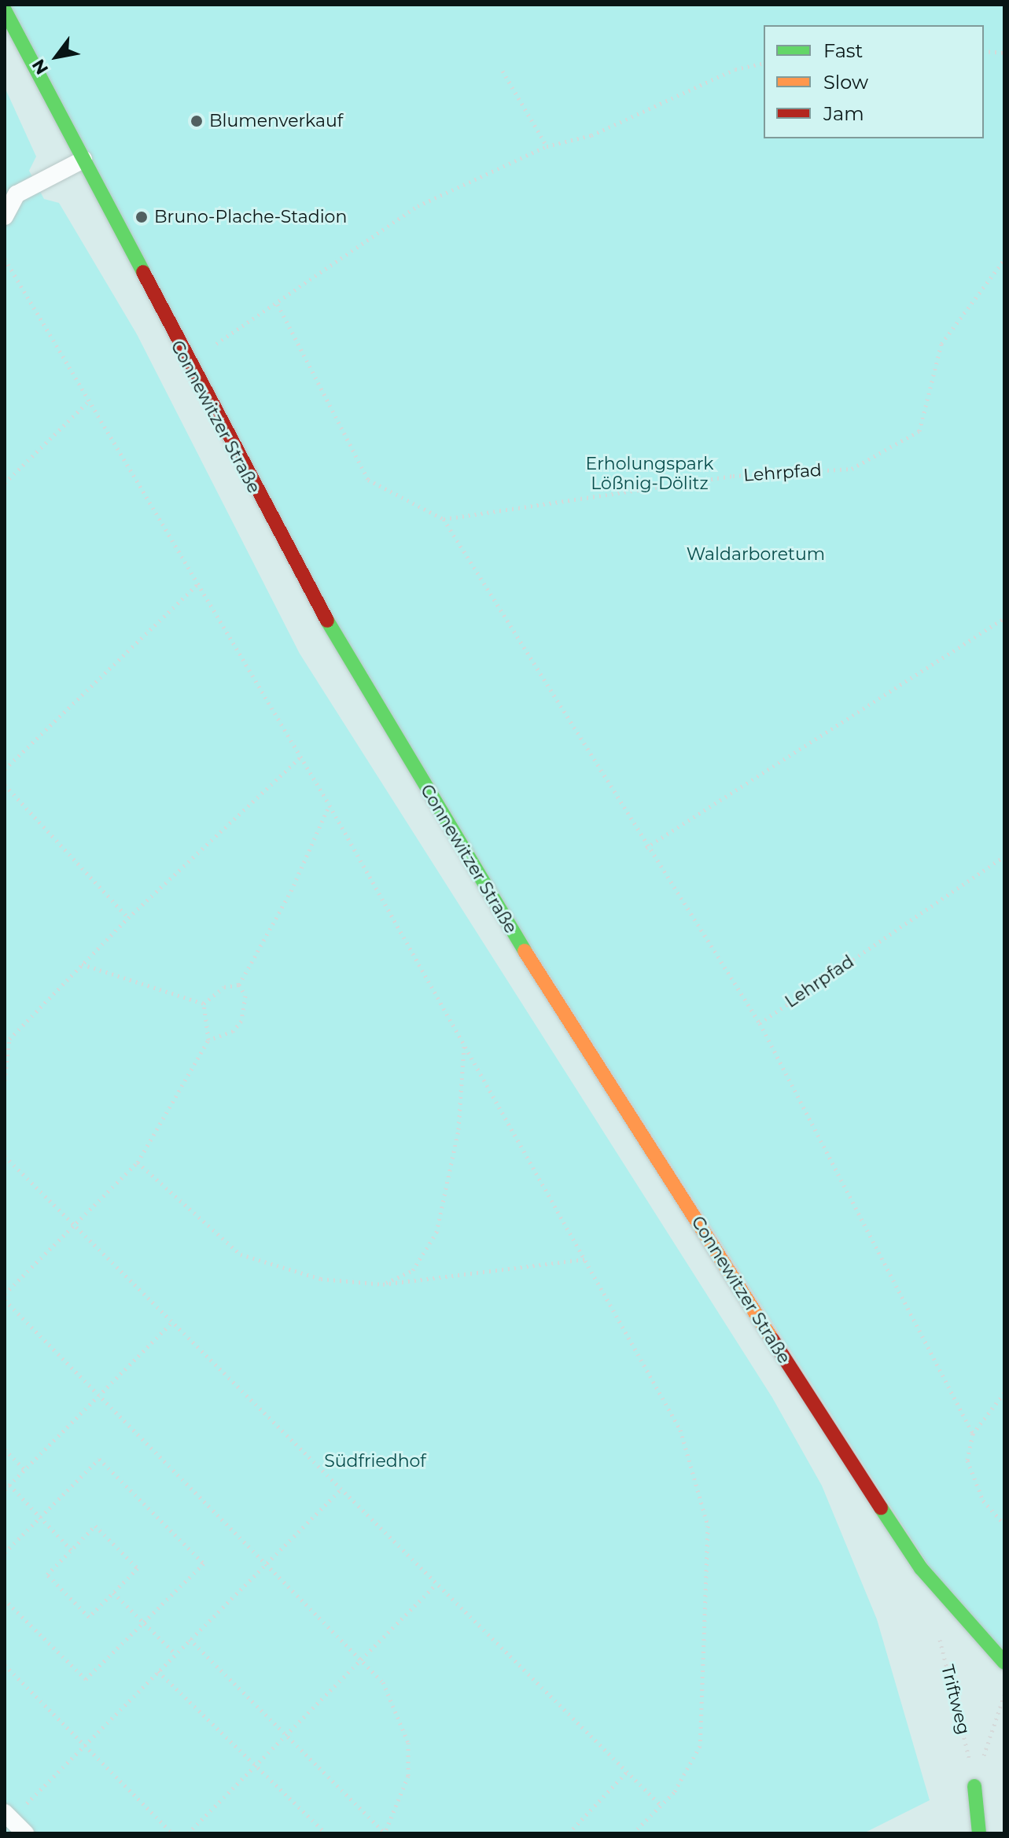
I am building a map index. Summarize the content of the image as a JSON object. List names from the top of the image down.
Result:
{
  "streets": {
    "street": ["Connewitzer Straße"],
    "path": ["Lehrpfad", "Triftweg"]
  },
  "parks": ["Erholungspark Lößnig-Dölitz", "Waldarboretum", "Südfriedhof"],
  "places": ["Blumenverkauf", "Bruno-Plache-Stadion"],
  "legend": ["Fast", "Slow", "Jam"],
  "north": "bottom left"
}
